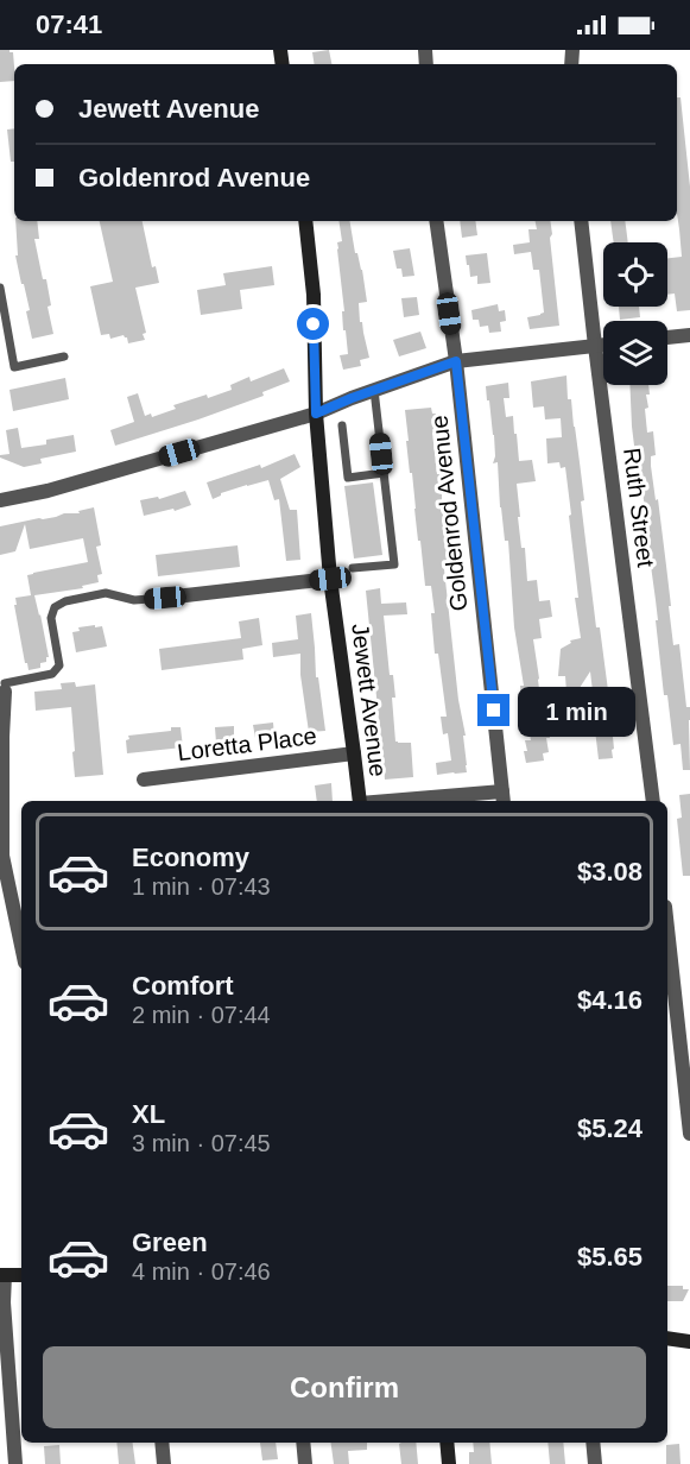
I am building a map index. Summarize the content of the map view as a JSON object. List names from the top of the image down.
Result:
{
  "streets": {
    "main road": ["Jewett Avenue"],
    "street": ["Ruth Street", "Goldenrod Avenue", "Loretta Place"]
  },
  "crossings": [
    ["Jewett Avenue", "Loretta Place"]
  ],
  "page": {
    "status": "07:41",
    "banner": ["Jewett Avenue", "Goldenrod Avenue"],
    "bubble": "1 min",
    "list": [
      {
        "name": "Economy",
        "note": "1 min · 07:43",
        "value": "$3.08"
      },
      {
        "name": "Comfort",
        "note": "2 min · 07:44",
        "value": "$4.16"
      },
      {
        "name": "XL",
        "note": "3 min · 07:45",
        "value": "$5.24"
      },
      {
        "name": "Green",
        "note": "4 min · 07:46",
        "value": "$5.65"
      }
    ],
    "buttons": "Confirm"
  }
}
